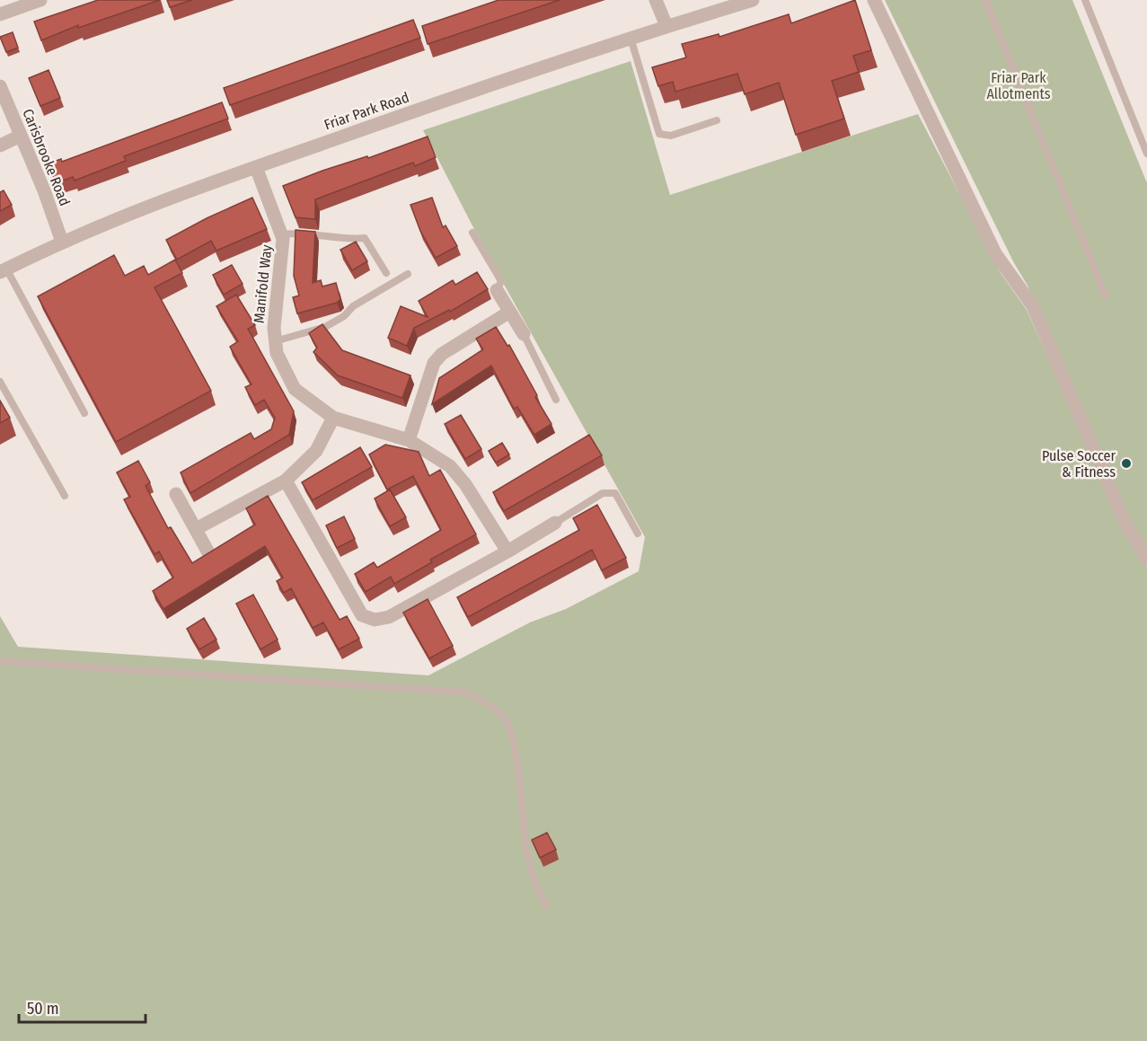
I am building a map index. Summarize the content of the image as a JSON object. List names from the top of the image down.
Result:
{
  "streets": {
    "street": ["Friar Park Road", "Carisbrooke Road", "Manifold Way"]
  },
  "crossings": [
    ["Friar Park Road", "Carisbrooke Road"],
    ["Friar Park Road", "Manifold Way"]
  ],
  "parks": ["Friar Park Allotments"],
  "places": ["Pulse Soccer & Fitness"],
  "scale_bar": "50 m"
}
